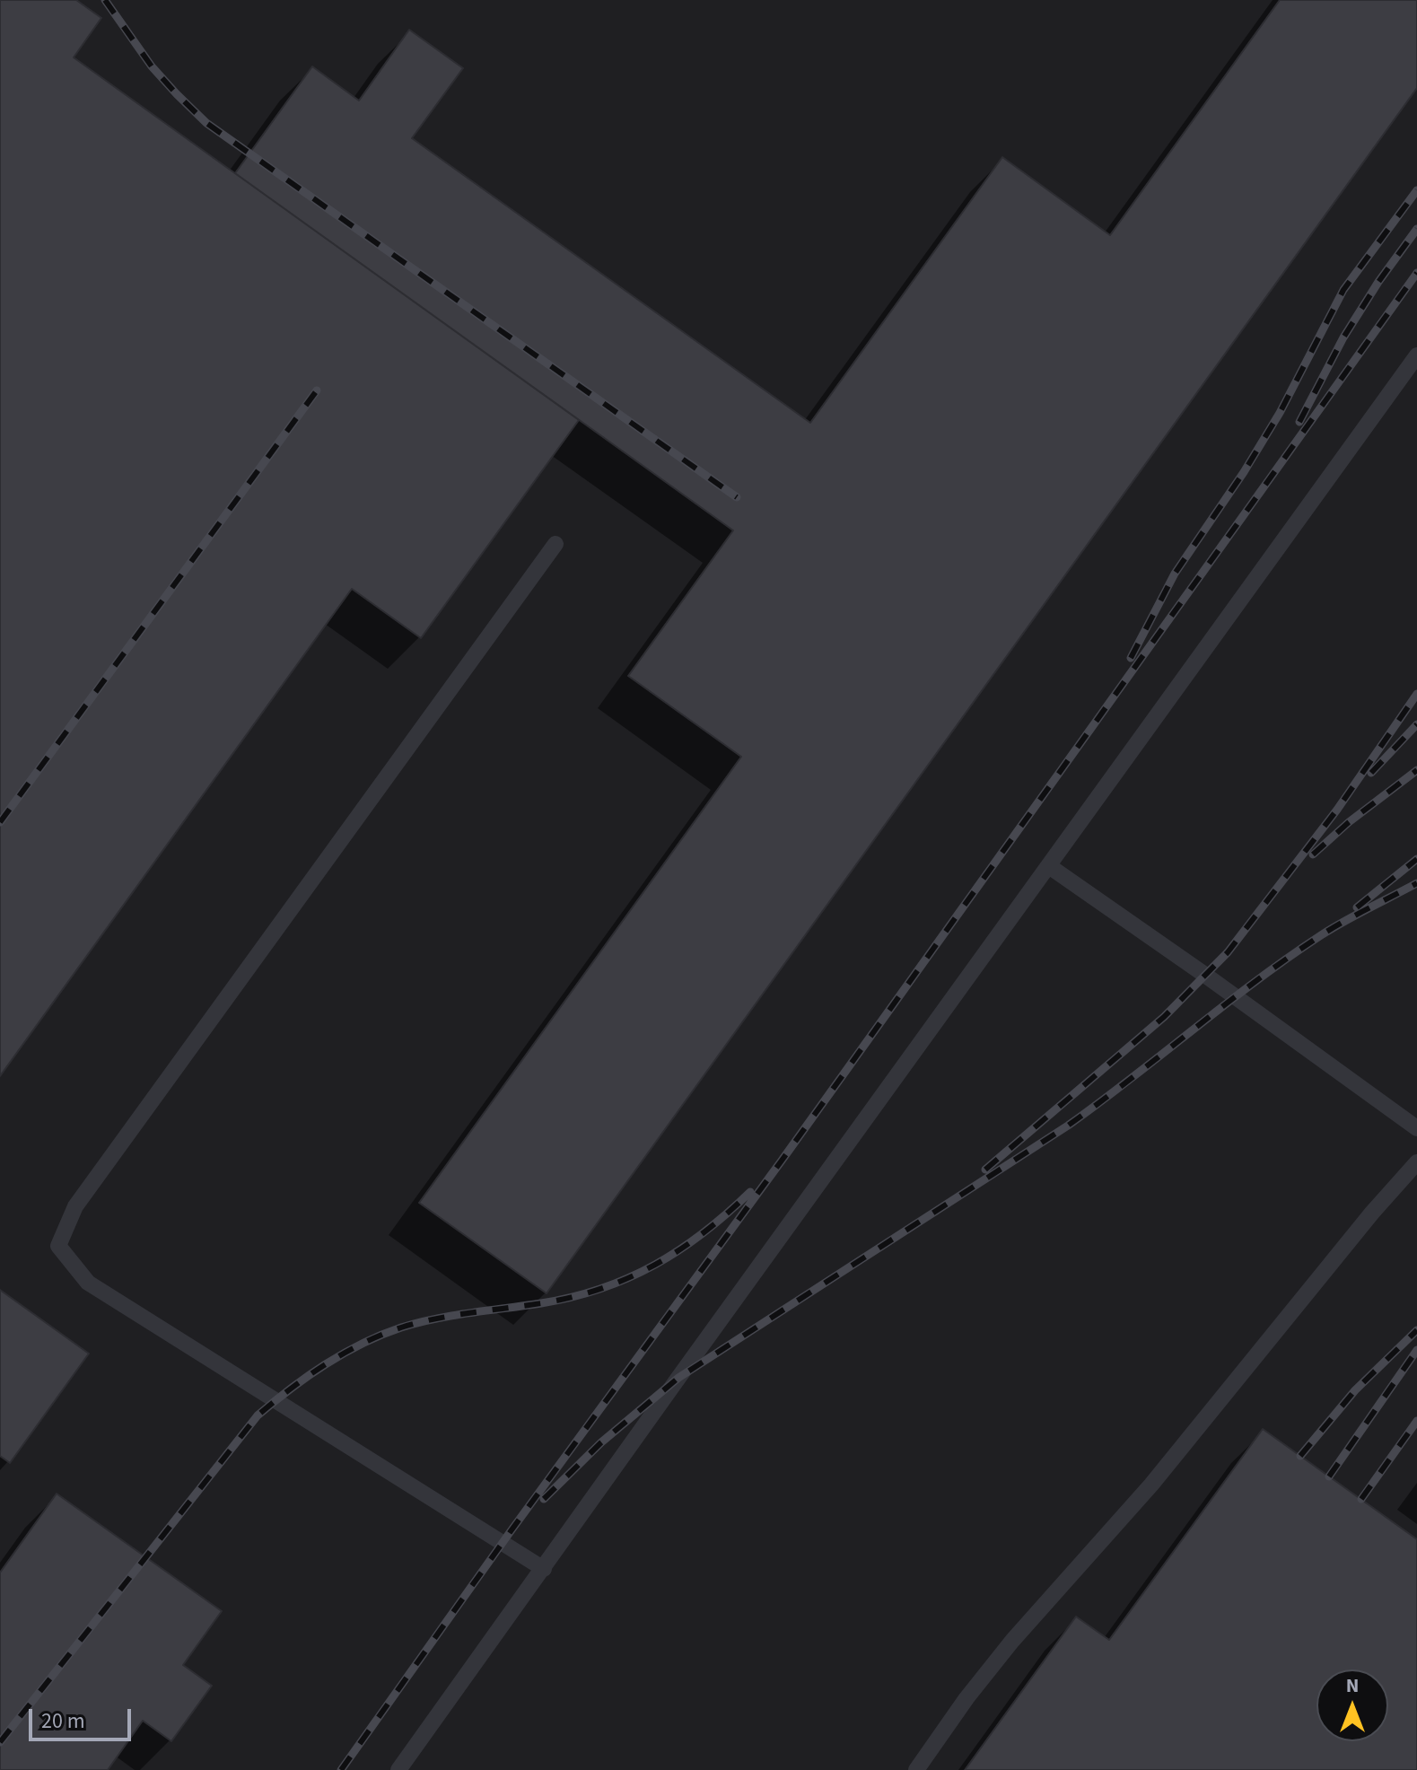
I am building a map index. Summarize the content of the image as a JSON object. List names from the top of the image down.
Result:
{
  "scale_bar": "20 m",
  "north": "top"
}
